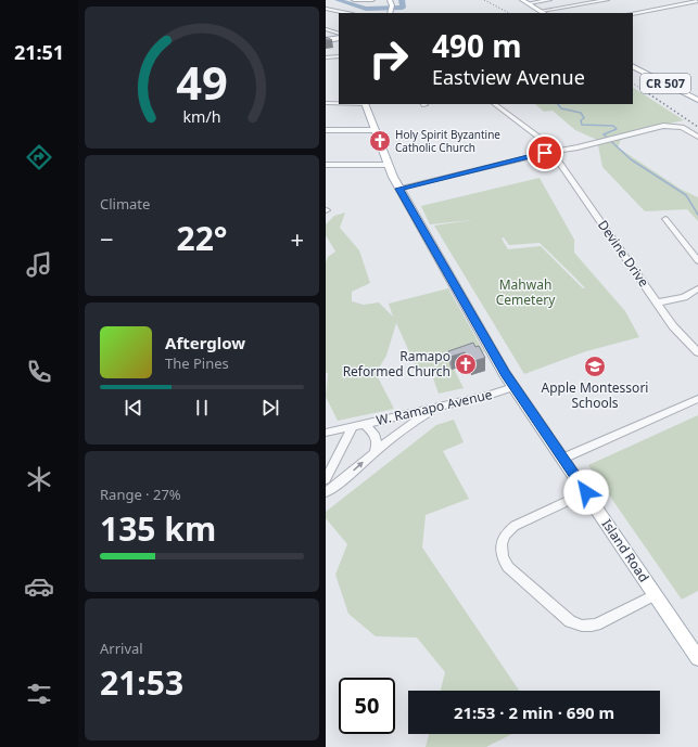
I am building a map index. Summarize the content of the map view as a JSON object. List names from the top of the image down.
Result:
{
  "streets": {
    "main road": ["CR 507", "Island Road"],
    "street": ["Devine Drive", "W. Ramapo Avenue"]
  },
  "crossings": [
    ["W. Ramapo Avenue", "Island Road"]
  ],
  "parks": ["Mahwah Cemetery"],
  "places": {
    "church": ["Holy Spirit Byzantine Catholic Church", "Ramapo Reformed Church"],
    "school or university": ["Apple Montessori Schools"]
  },
  "page": {
    "tabs": "21:51",
    "turn": ["490 m", "Eastview Avenue"],
    "tile": [
      "Climate",
      ["Range · 27%", "135 km"],
      ["Arrival", "21:53"]
    ],
    "heat": ["−", "22°", "+"],
    "song": ["Afterglow", "The Pines"],
    "limit": "50",
    "trip": "21:53 · 2 min · 690 m",
    "gauge": ["49", "km/h"]
  }
}
